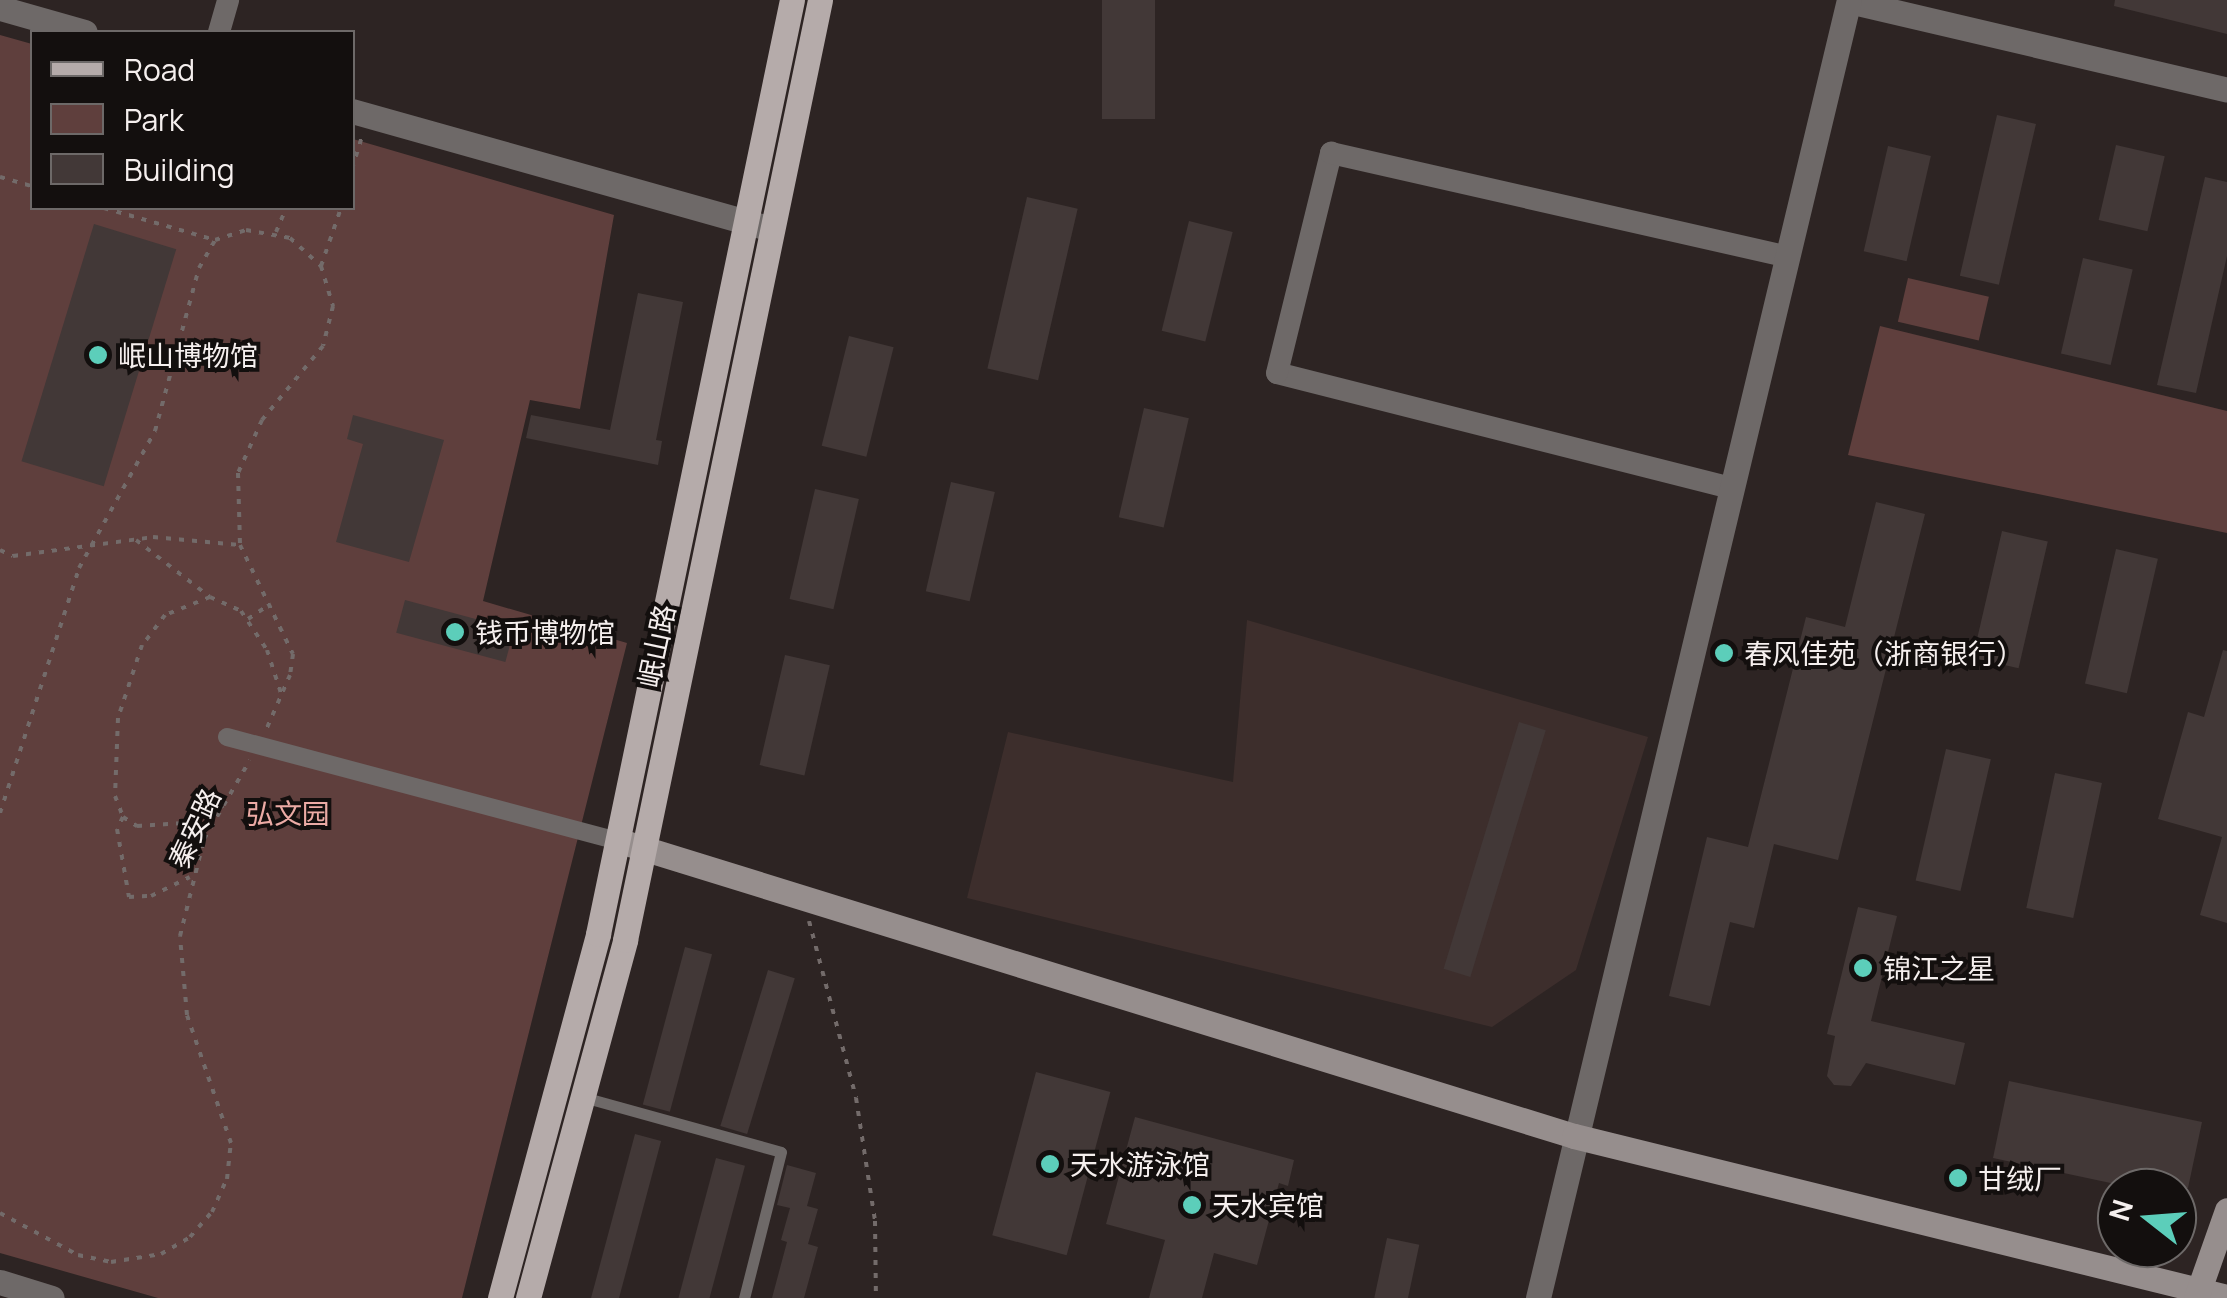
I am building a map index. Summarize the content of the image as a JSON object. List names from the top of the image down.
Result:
{
  "streets": {
    "main road": ["岷山路"],
    "path": ["秦安路"]
  },
  "parks": ["弘文园"],
  "places": [
    "岷山博物馆",
    "钱币博物馆",
    "春风佳苑（浙商银行）",
    "锦江之星",
    "天水游泳馆",
    "甘绒厂",
    "天水宾馆"
  ],
  "legend": ["Road", "Park", "Building"],
  "north": "left"
}
